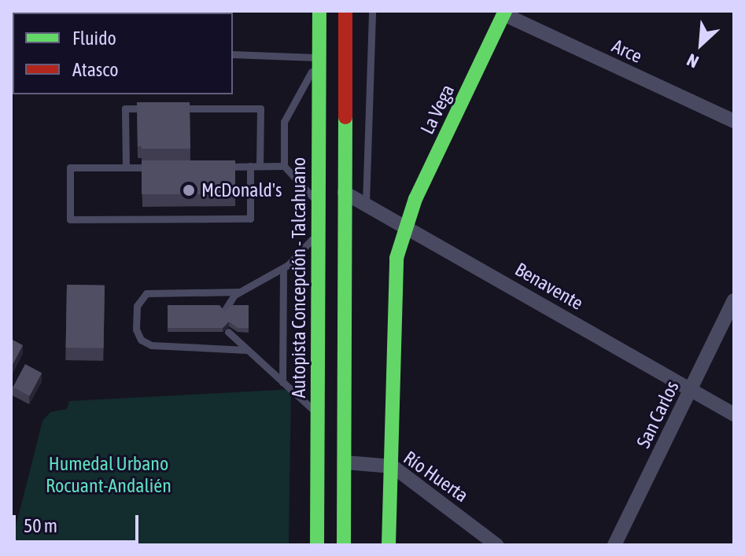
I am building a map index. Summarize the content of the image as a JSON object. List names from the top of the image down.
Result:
{
  "streets": {
    "main road": ["La Vega", "Autopista Concepción - Talcahuano"],
    "street": [
      "Arce",
      "Benavente",
      "San Carlos",
      "Río Huerta"
    ]
  },
  "crossings": [
    ["Arce", "La Vega"],
    ["La Vega", "Benavente"],
    ["La Vega", "Río Huerta"],
    ["Benavente", "San Carlos"]
  ],
  "parks": ["Humedal Urbano Rocuant-Andalién"],
  "places": ["McDonald's"],
  "legend": ["Fluido", "Atasco"],
  "scale_bar": "50 m",
  "north": "bottom left"
}
